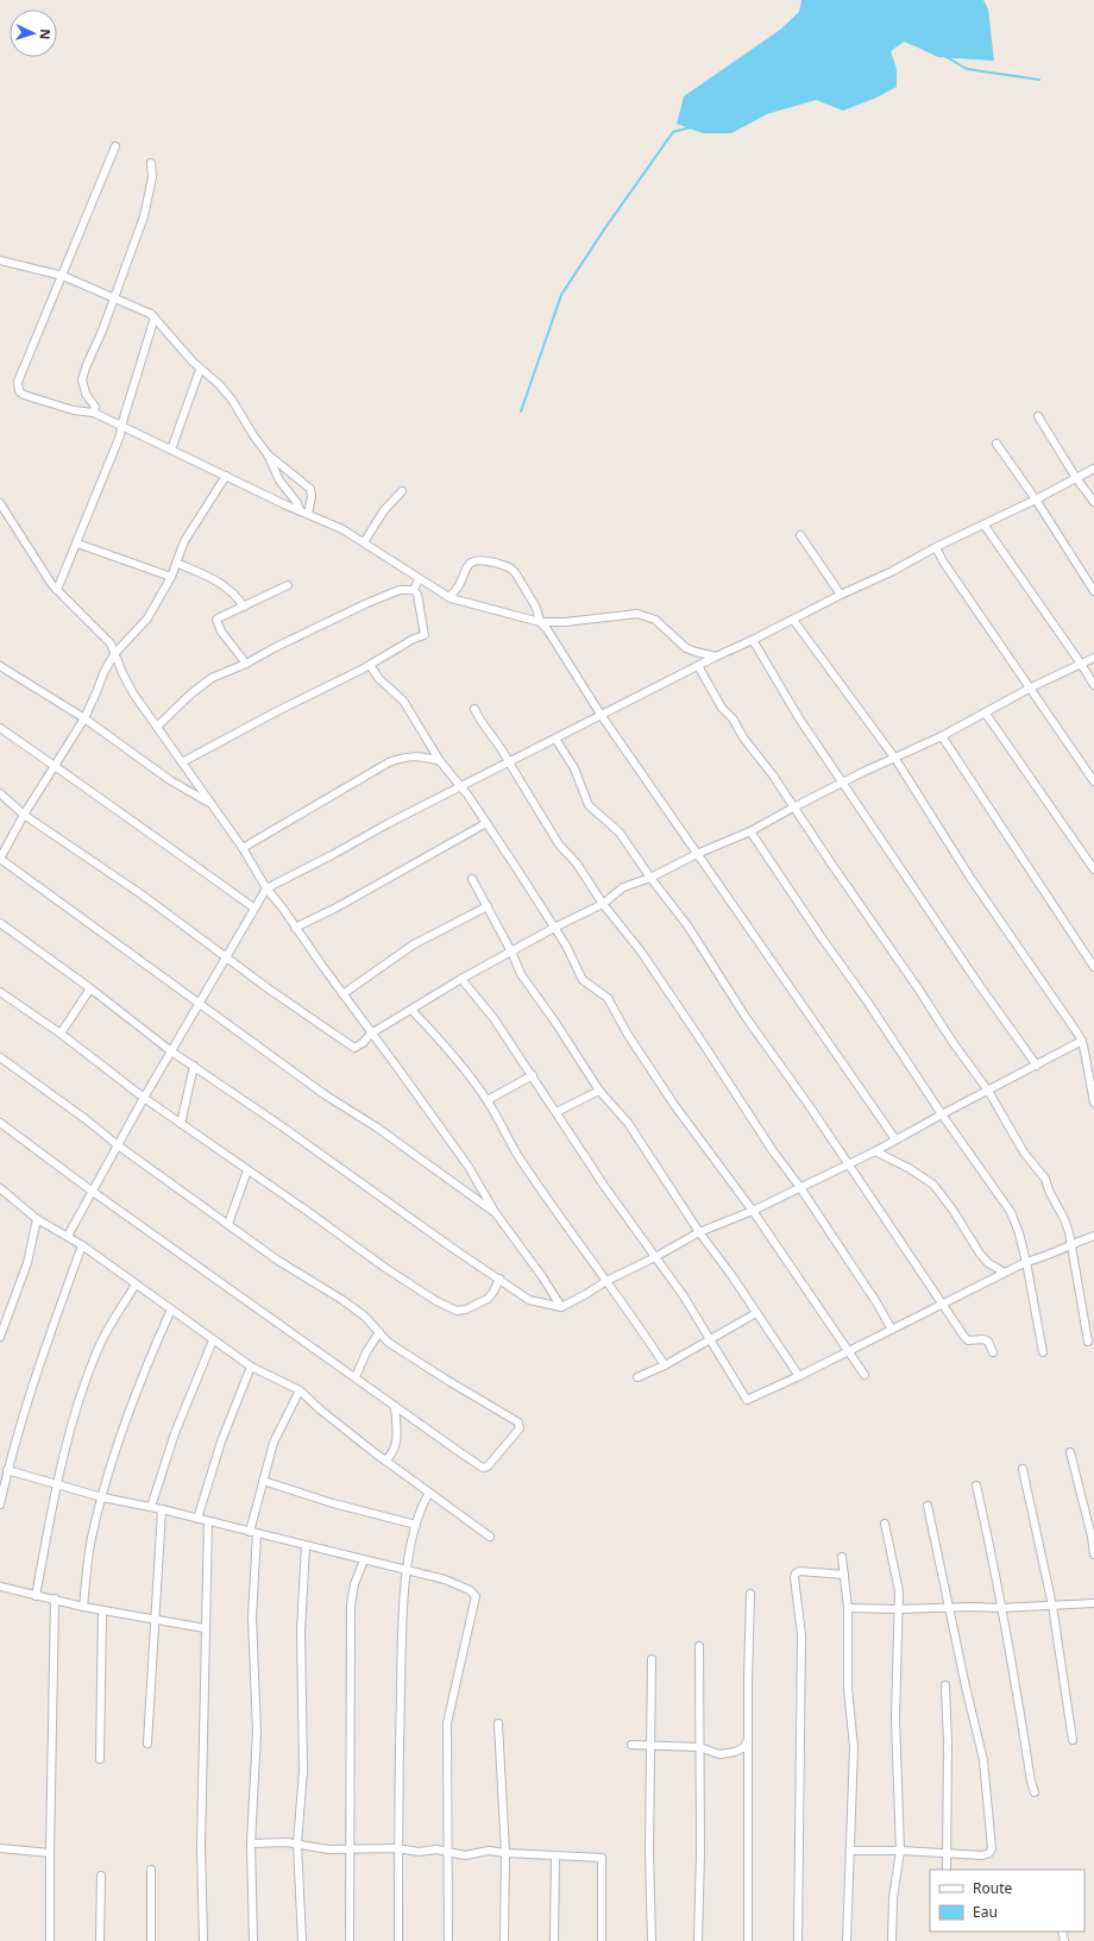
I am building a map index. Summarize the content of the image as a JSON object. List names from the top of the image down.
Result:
{
  "legend": ["Route", "Eau"],
  "north": "right"
}
